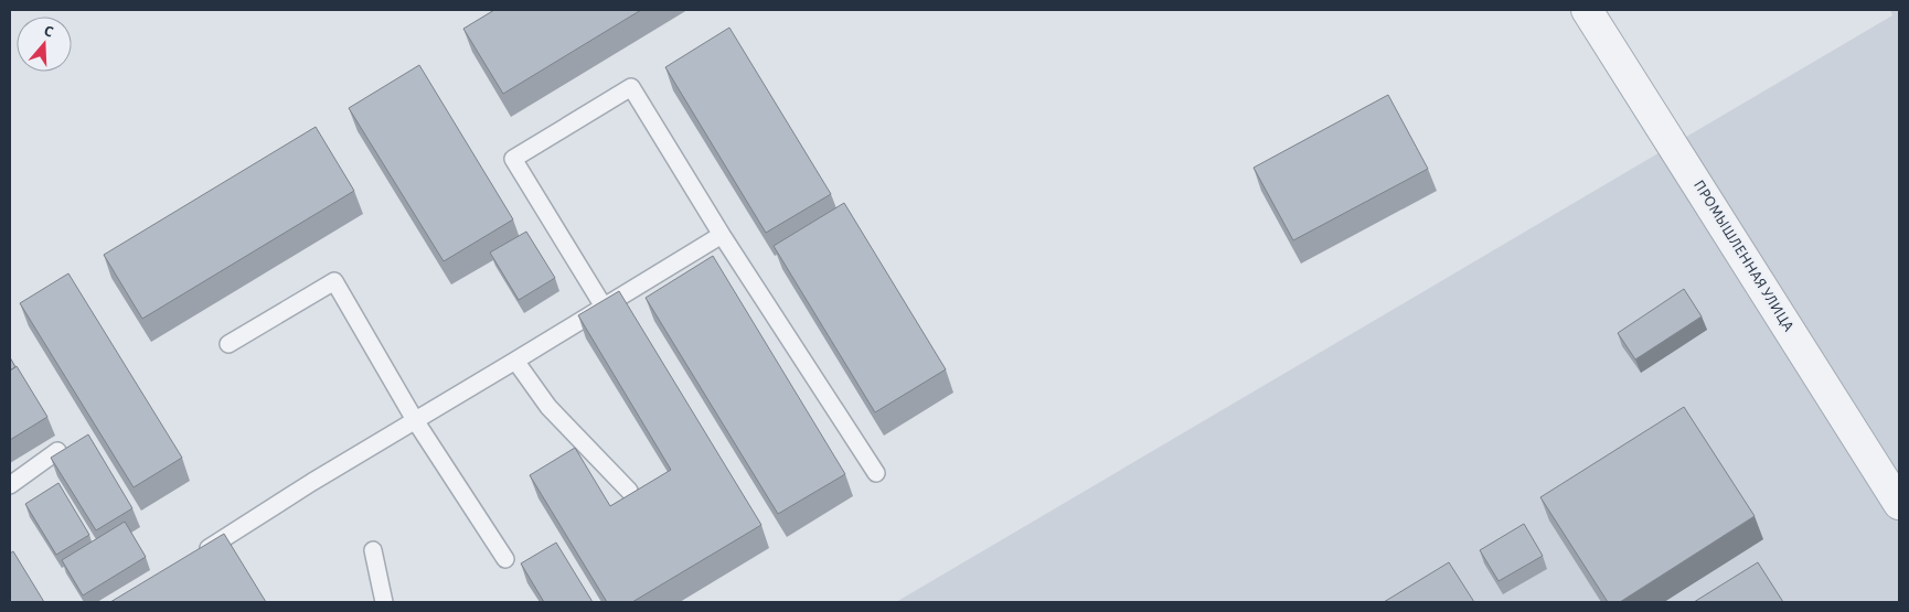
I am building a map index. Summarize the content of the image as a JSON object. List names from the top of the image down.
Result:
{
  "streets": {
    "street": ["ПРОМЫШЛЕННАЯ УЛИЦА"]
  },
  "north": "top"
}
